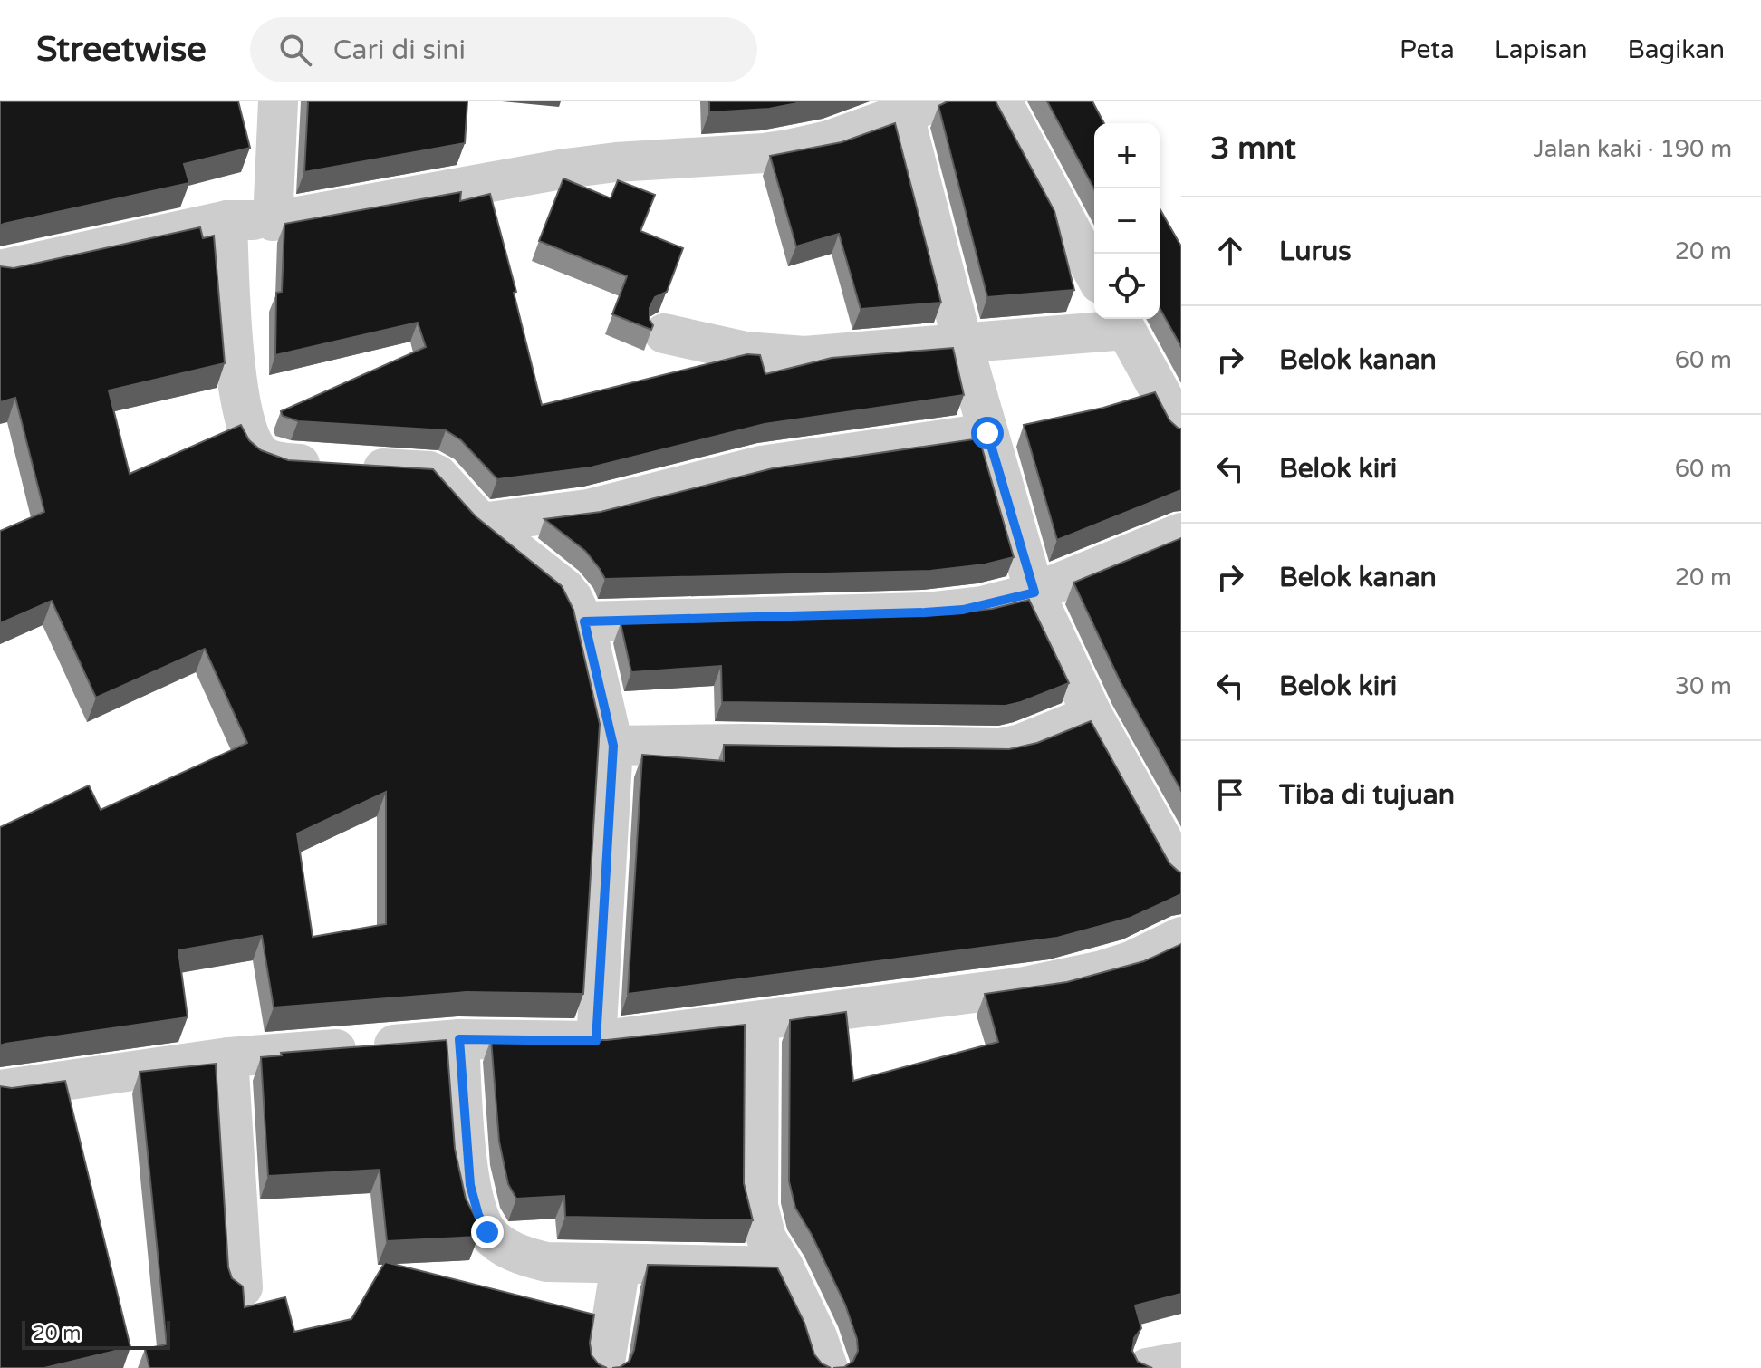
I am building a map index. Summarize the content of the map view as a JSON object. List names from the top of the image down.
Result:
{
  "scale_bar": "20 m",
  "page": {
    "header": "Streetwise",
    "search": "Cari di sini",
    "nav": ["Peta", "Lapisan", "Bagikan"],
    "heading": ["3 mnt", "Jalan kaki · 190 m"],
    "map_buttons": ["+", "−"],
    "list": [
      ["Lurus", "20 m"],
      ["Belok kanan", "60 m"],
      ["Belok kiri", "60 m"],
      ["Belok kanan", "20 m"],
      ["Belok kiri", "30 m"],
      "Tiba di tujuan"
    ],
    "scale": "20 m"
  }
}
